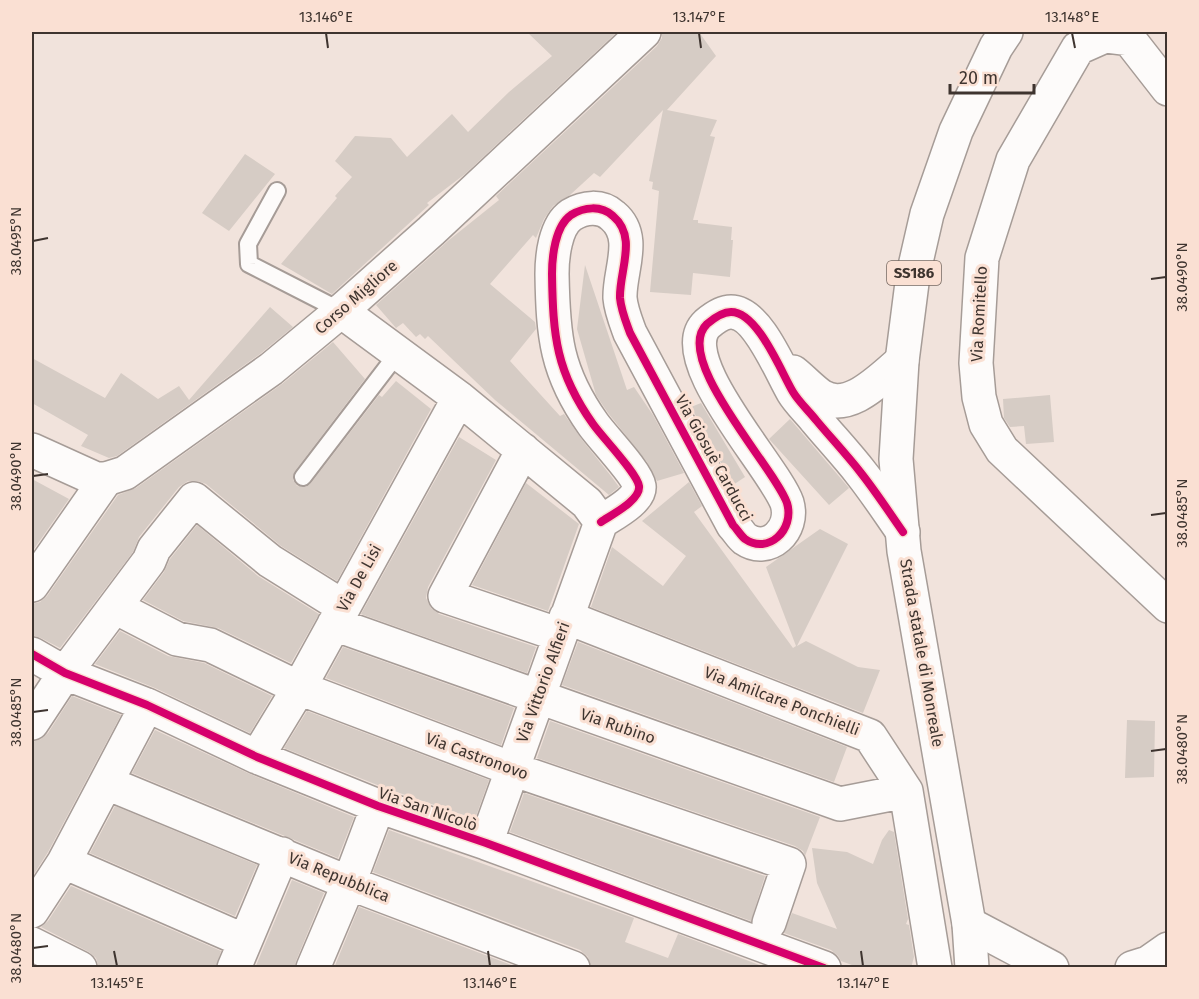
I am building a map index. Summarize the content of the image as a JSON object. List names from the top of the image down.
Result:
{
  "streets": {
    "street": [
      "SS186",
      "Corso Migliore",
      "Via Romitello",
      "Via Giosuè Carducci",
      "Via De Lisi",
      "Strada statale di Monreale",
      "Via Vittorio Alfieri",
      "Via Amilcare Ponchielli",
      "Via Rubino",
      "Via Castronovo",
      "Via San Nicolò",
      "Via Repubblica"
    ]
  },
  "crossings": [
    ["Via Giosuè Carducci", "Strada statale di Monreale"],
    ["Via Giosuè Carducci", "Via Vittorio Alfieri"],
    ["Via De Lisi", "Via Rubino"],
    ["Via De Lisi", "Via Castronovo"],
    ["Via De Lisi", "Via San Nicolò"],
    ["Via Vittorio Alfieri", "Via Amilcare Ponchielli"],
    ["Via Vittorio Alfieri", "Via Rubino"],
    ["Via Vittorio Alfieri", "Via Castronovo"],
    ["Via Vittorio Alfieri", "Via San Nicolò"],
    ["Via Amilcare Ponchielli", "Via Rubino"],
    ["Via Rubino", "Via Castronovo"]
  ],
  "scale_bar": "20 m",
  "coordinates": [
    "13.146°E",
    "13.147°E",
    "13.148°E",
    "38.0495°N",
    "38.0490°N",
    "38.0485°N",
    "38.0480°N",
    "13.145°E"
  ]
}
